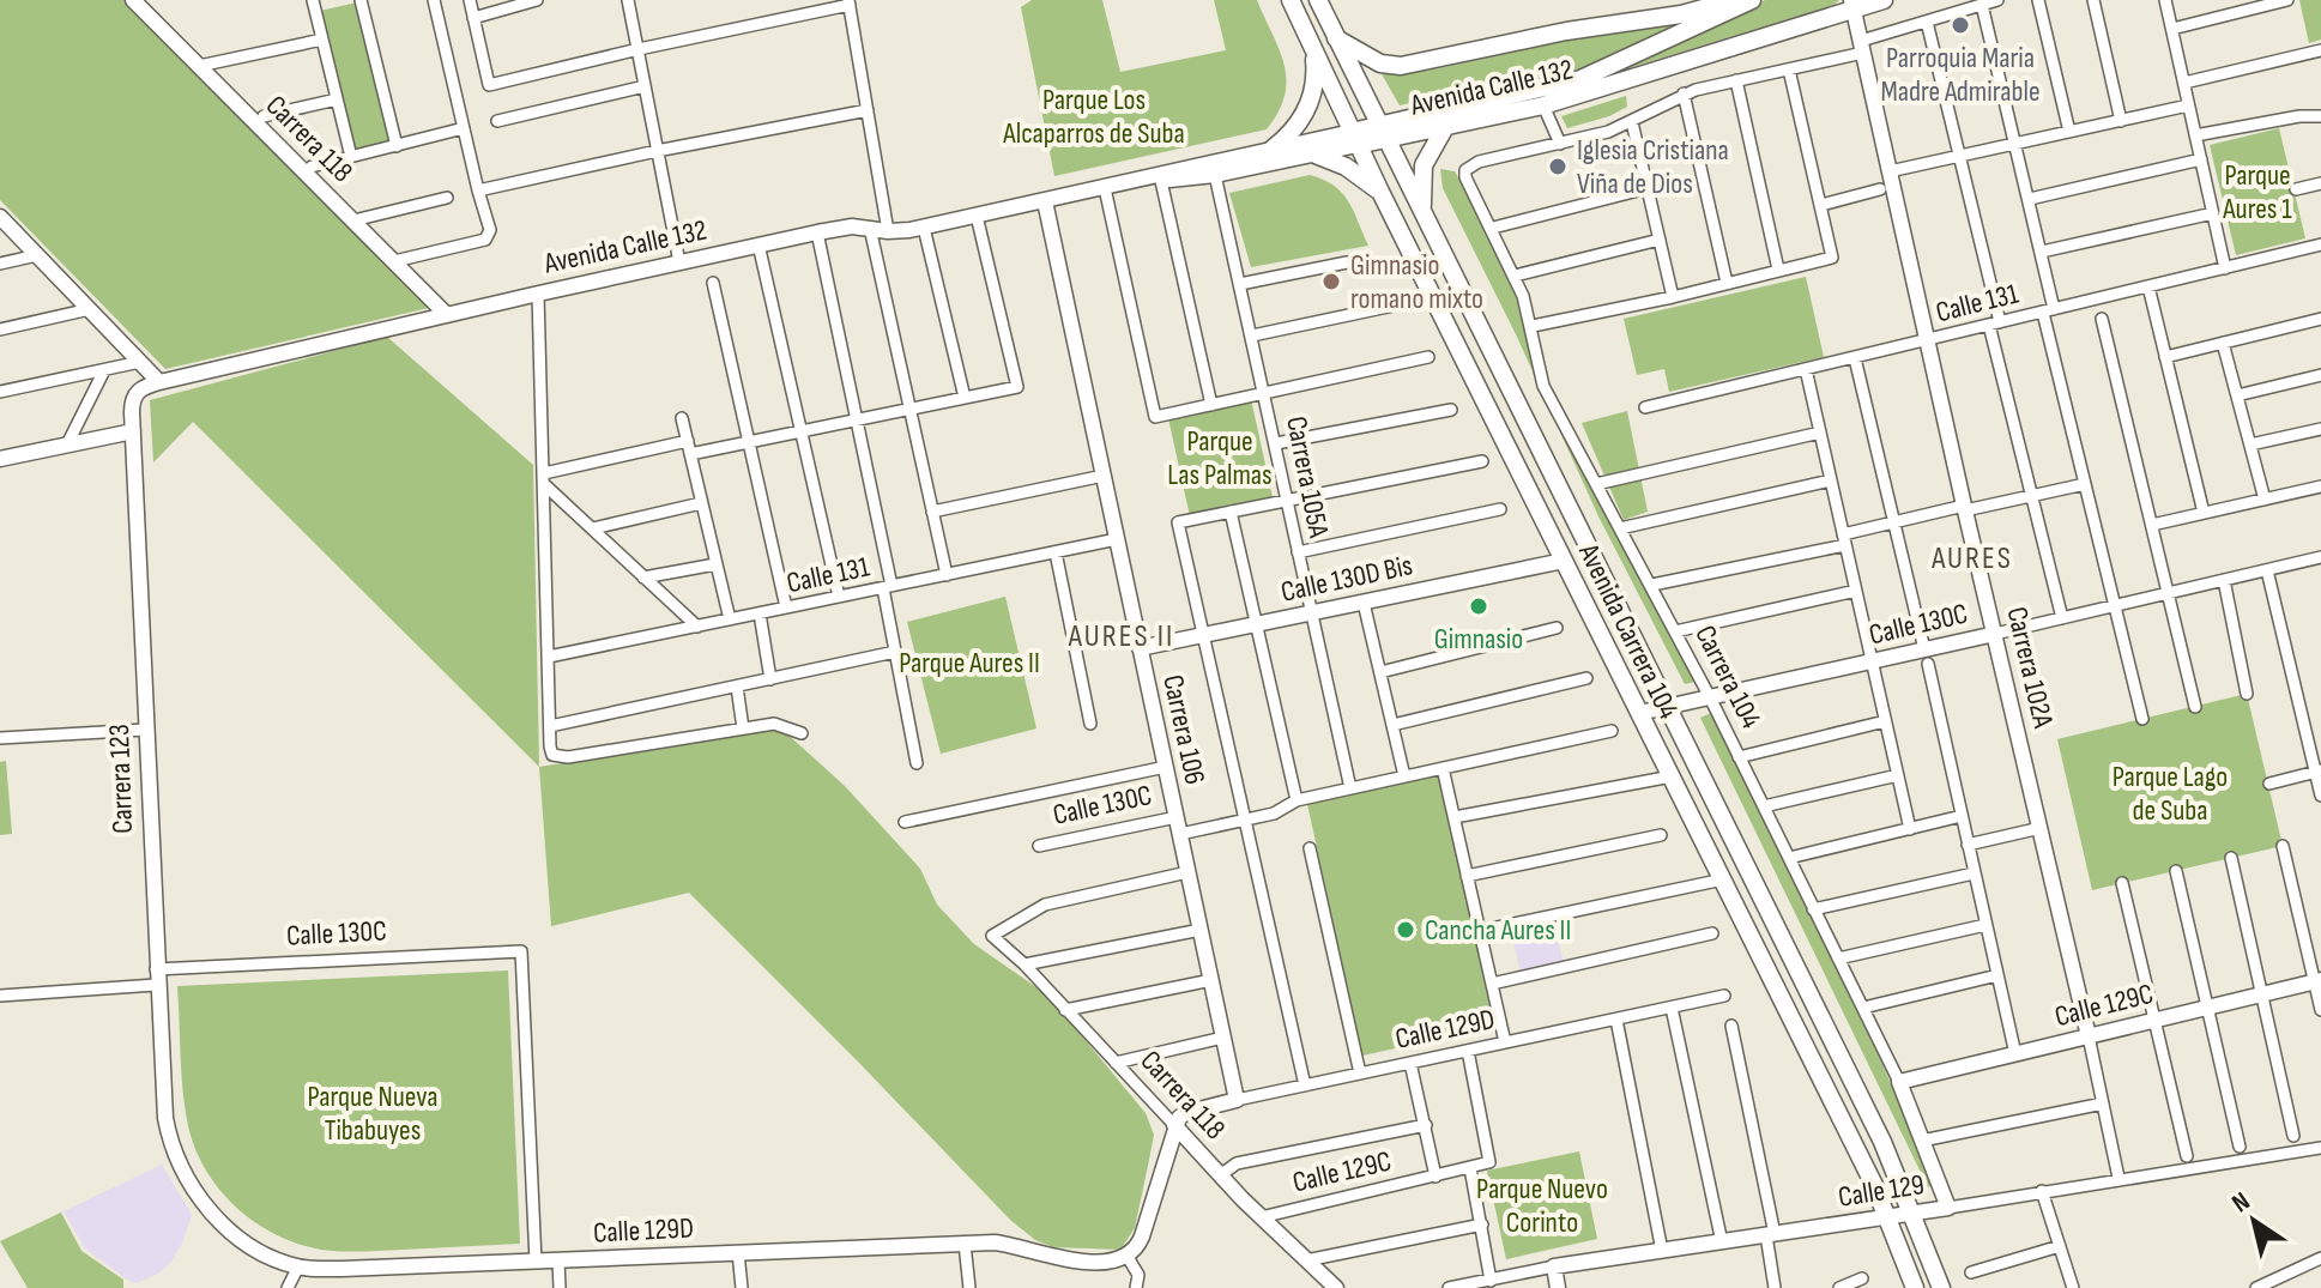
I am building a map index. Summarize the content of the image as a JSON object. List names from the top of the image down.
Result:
{
  "streets": {
    "main road": ["Avenida Calle 132", "Avenida Carrera 104"],
    "street": [
      "Carrera 118",
      "Calle 131",
      "Carrera 105A",
      "Calle 130D Bis",
      "Calle 130C",
      "Carrera 102A",
      "Carrera 104",
      "Carrera 106",
      "Carrera 123",
      "Calle 129C",
      "Calle 129D",
      "Calle 129"
    ]
  },
  "crossings": [
    ["Avenida Calle 132", "Carrera 118"],
    ["Avenida Calle 132", "Carrera 105A"],
    ["Avenida Calle 132", "Avenida Carrera 104"],
    ["Avenida Calle 132", "Carrera 102A"],
    ["Avenida Calle 132", "Carrera 106"],
    ["Avenida Calle 132", "Carrera 123"],
    ["Carrera 118", "Carrera 106"],
    ["Carrera 118", "Calle 129C"],
    ["Carrera 118", "Calle 129D"],
    ["Calle 131", "Carrera 102A"],
    ["Calle 131", "Carrera 106"],
    ["Carrera 105A", "Calle 130D Bis"],
    ["Carrera 105A", "Calle 130C"],
    ["Calle 130D Bis", "Avenida Carrera 104"],
    ["Calle 130D Bis", "Carrera 106"],
    ["Calle 130C", "Avenida Carrera 104"],
    ["Calle 130C", "Carrera 102A"],
    ["Calle 130C", "Carrera 104"],
    ["Calle 130C", "Carrera 106"],
    ["Calle 130C", "Carrera 123"],
    ["Calle 130C", "Calle 129D"],
    ["Avenida Carrera 104", "Calle 129"],
    ["Carrera 102A", "Calle 129C"],
    ["Carrera 102A", "Calle 129"],
    ["Carrera 104", "Calle 129C"],
    ["Carrera 104", "Calle 129"],
    ["Carrera 106", "Calle 129D"],
    ["Carrera 123", "Calle 129D"],
    ["Calle 129C", "Calle 129D"]
  ],
  "districts": ["AURES", "AURES II"],
  "parks": [
    "Parque Los Alcaparros de Suba",
    "Parque Aures 1",
    "Parque Las Palmas",
    "Parque Aures II",
    "Parque Lago de Suba",
    "Parque Nueva Tibabuyes",
    "Parque Nuevo Corinto"
  ],
  "places": [
    "Parroquia Maria Madre Admirable",
    "Iglesia Cristiana Viña de Dios",
    "Gimnasio romano mixto",
    "Gimnasio",
    "Cancha Aures II"
  ],
  "north": "top left"
}
